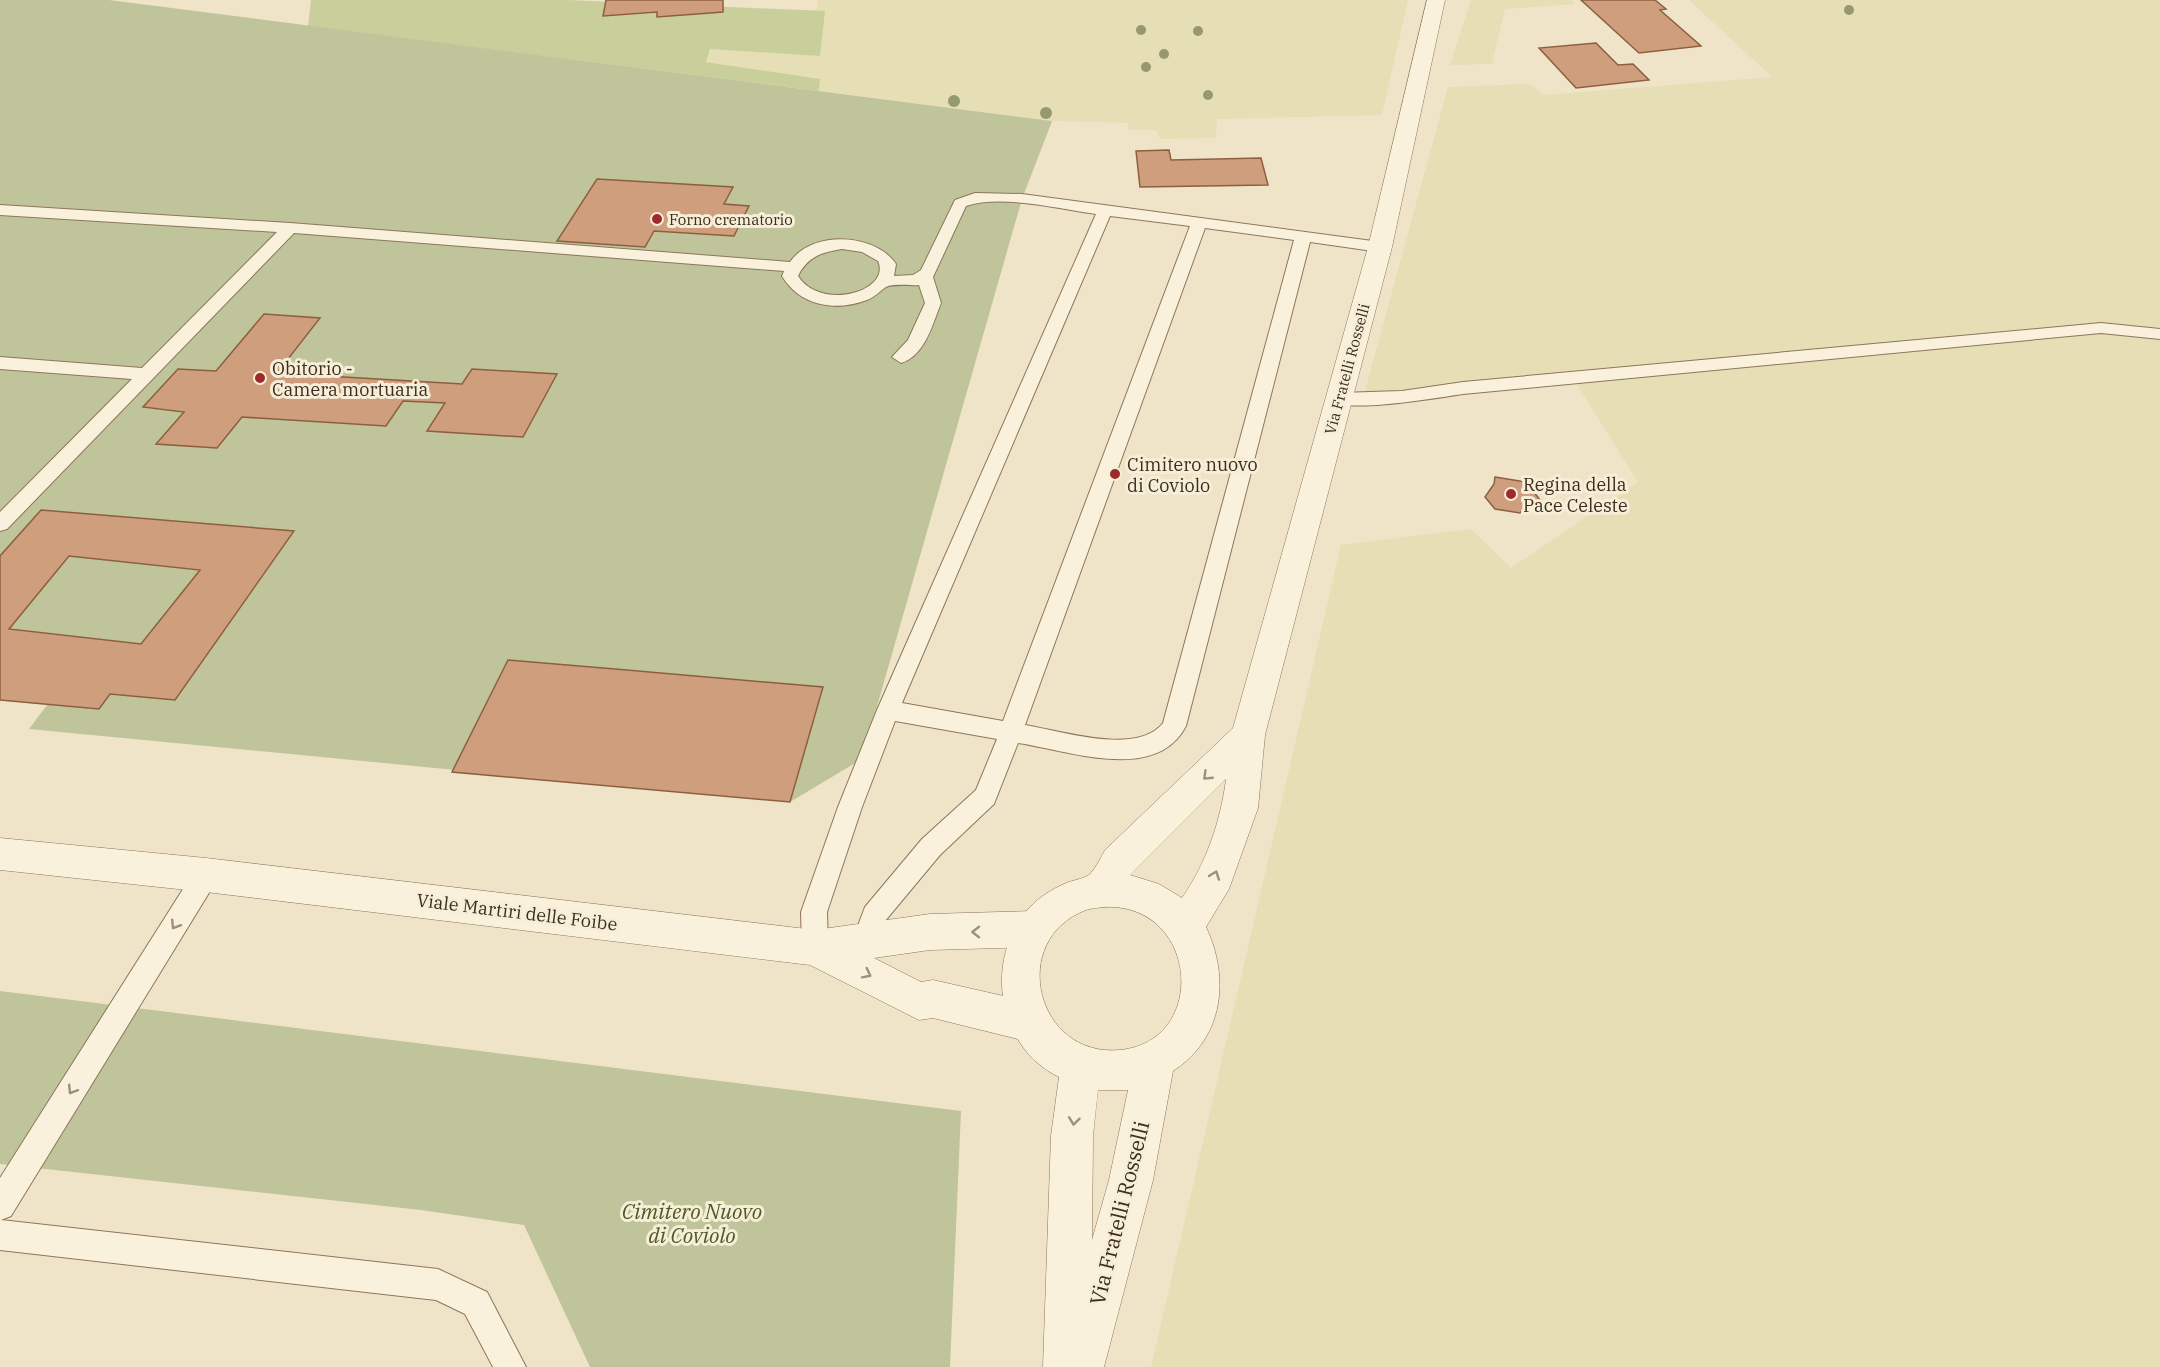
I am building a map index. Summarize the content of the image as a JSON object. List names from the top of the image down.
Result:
{
  "streets": {
    "street": ["Via Fratelli Rosselli", "Viale Martiri delle Foibe"]
  },
  "crossings": [
    ["Via Fratelli Rosselli", "Viale Martiri delle Foibe"]
  ],
  "parks": ["Cimitero Nuovo di Coviolo"],
  "places": [
    "Forno crematorio",
    "Obitorio - Camera mortuaria",
    "Cimitero nuovo di Coviolo",
    "Regina della Pace Celeste"
  ]
}
